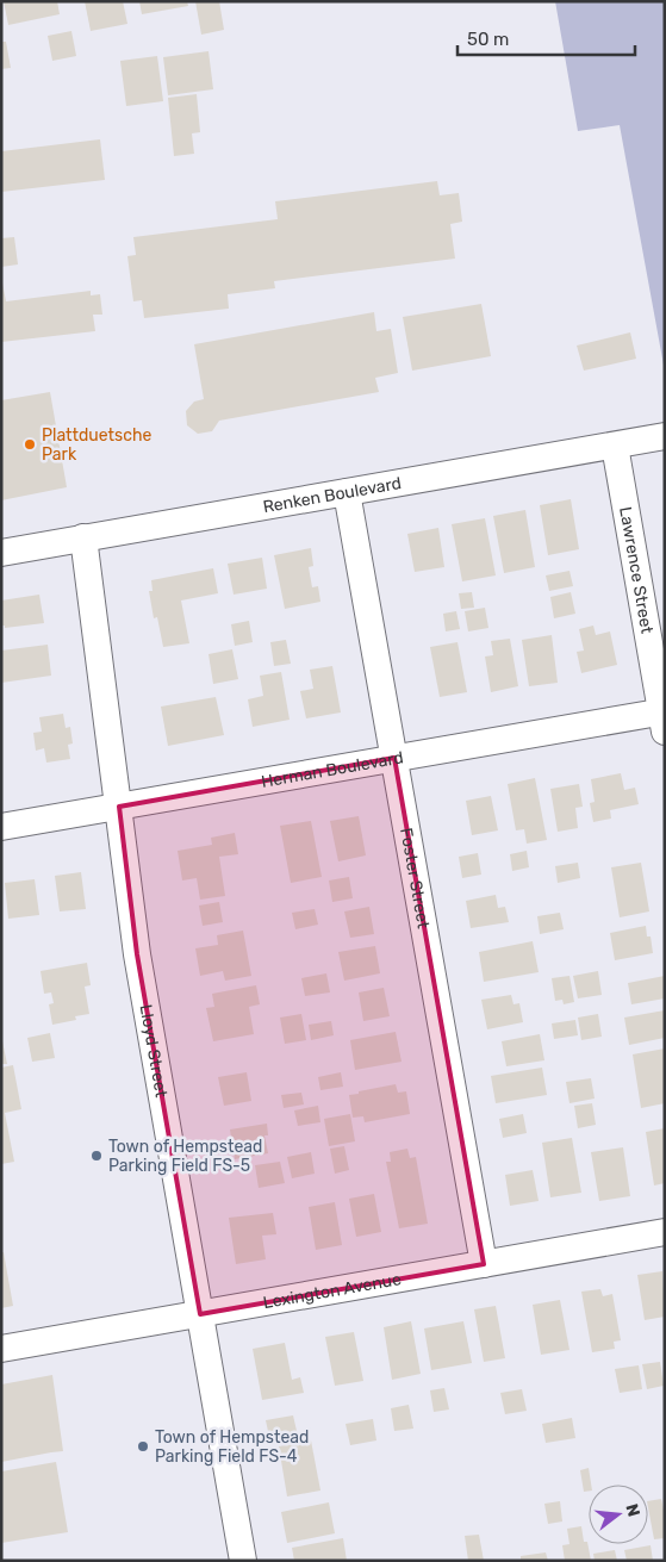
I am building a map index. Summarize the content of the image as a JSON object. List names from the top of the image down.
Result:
{
  "streets": {
    "street": [
      "Renken Boulevard",
      "Lawrence Street",
      "Herman Boulevard",
      "Foster Street",
      "Lloyd Street",
      "Lexington Avenue"
    ]
  },
  "crossings": [
    ["Renken Boulevard", "Lawrence Street"],
    ["Renken Boulevard", "Foster Street"],
    ["Renken Boulevard", "Lloyd Street"],
    ["Lawrence Street", "Herman Boulevard"],
    ["Herman Boulevard", "Foster Street"],
    ["Herman Boulevard", "Lloyd Street"],
    ["Foster Street", "Lexington Avenue"],
    ["Lloyd Street", "Lexington Avenue"]
  ],
  "places": ["Plattduetsche Park", "Town of Hempstead Parking Field FS-5", "Town of Hempstead Parking Field FS-4"],
  "scale_bar": "50 m",
  "north": "right"
}
